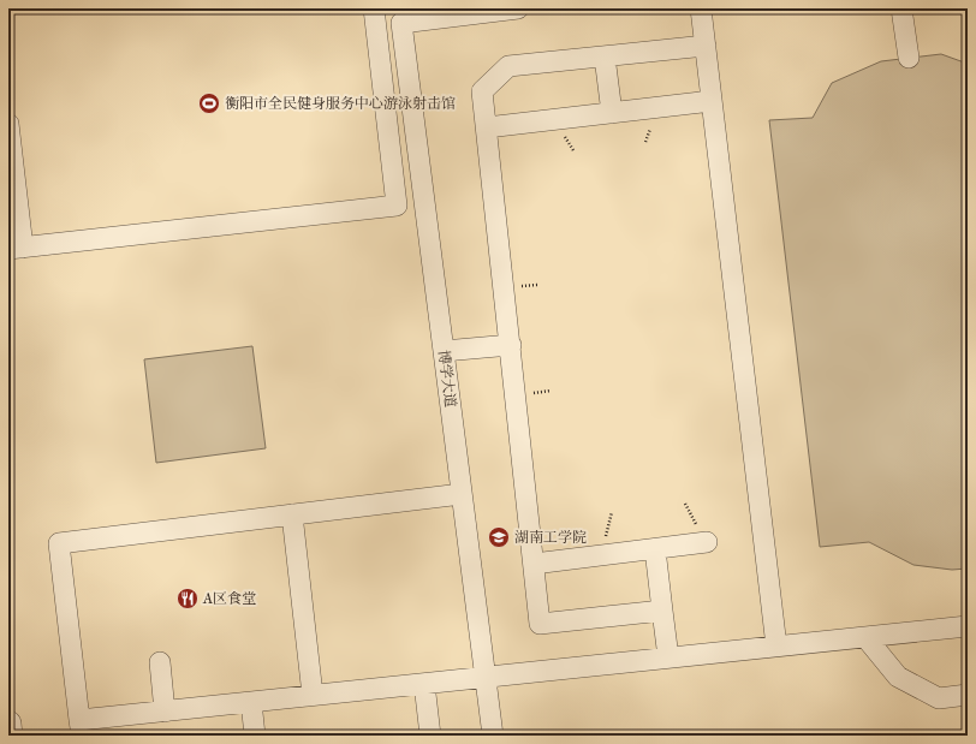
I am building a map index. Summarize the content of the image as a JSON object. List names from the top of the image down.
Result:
{
  "streets": {
    "street": ["博学大道"]
  },
  "places": {
    "sports": ["衡阳市全民健身服务中心游泳射击馆"],
    "school or university": ["湖南工学院"],
    "restaurant": ["A区食堂"]
  }
}
